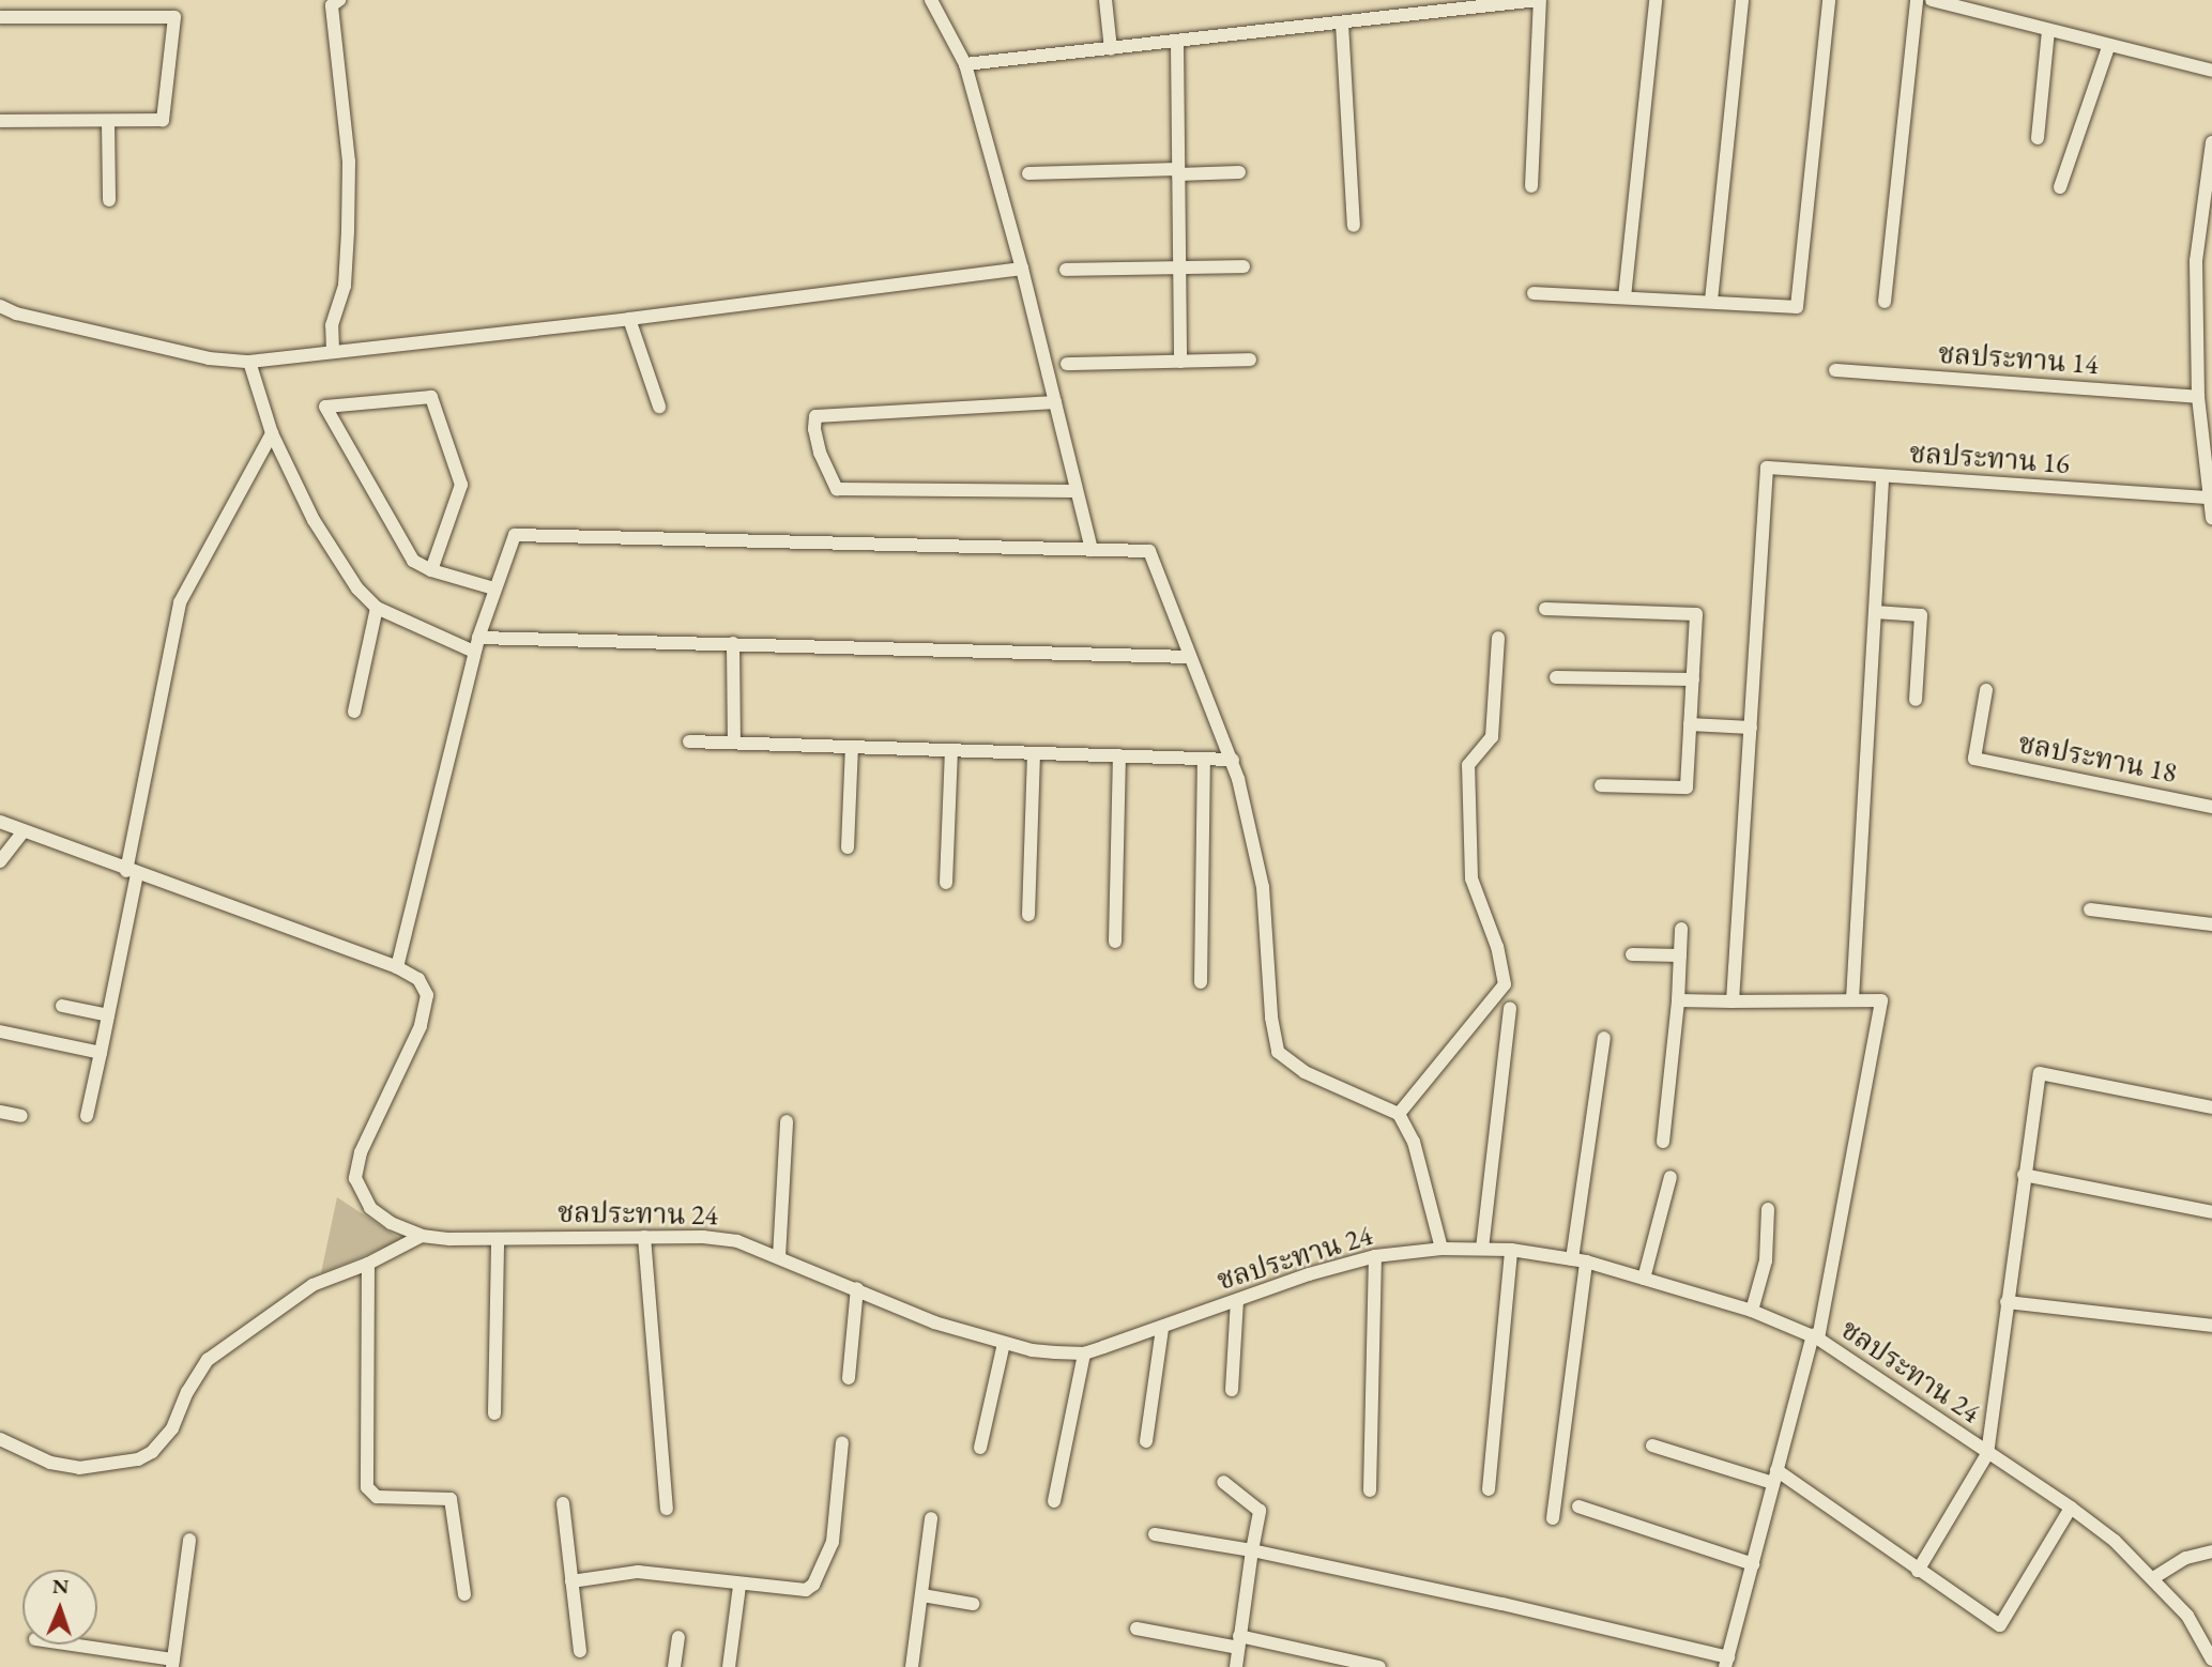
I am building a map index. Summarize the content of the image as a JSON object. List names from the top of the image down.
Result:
{
  "streets": {
    "street": [
      "ชลประทาน 14",
      "ชลประทาน 16",
      "ชลประทาน 18",
      "ชลประทาน 24"
    ]
  },
  "north": "top"
}
